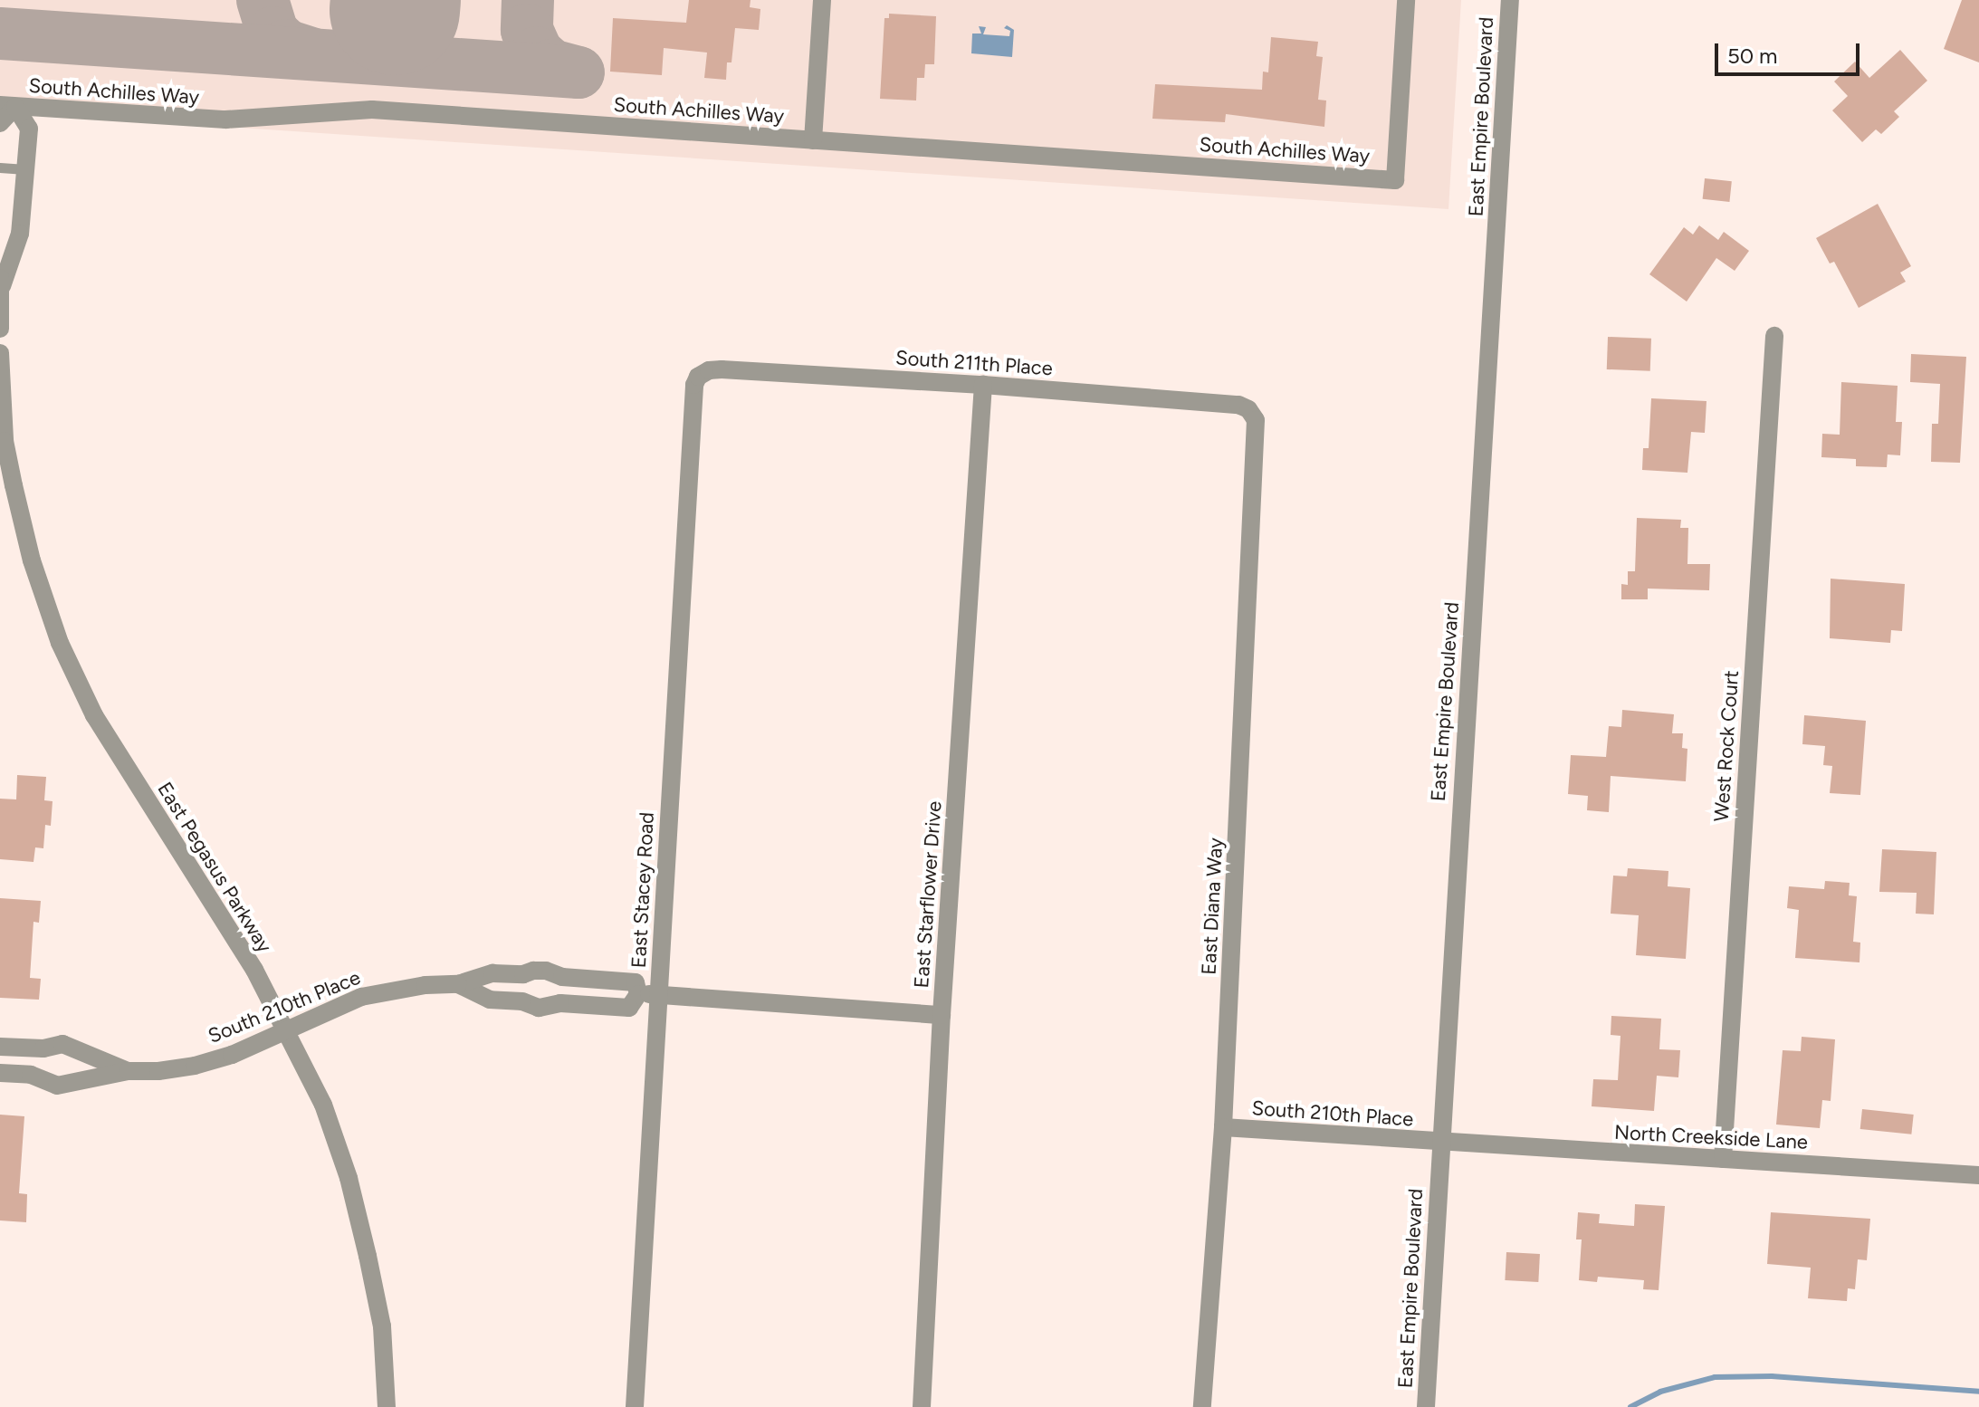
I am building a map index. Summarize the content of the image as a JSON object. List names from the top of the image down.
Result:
{
  "streets": {
    "street": [
      "South Achilles Way",
      "East Empire Boulevard",
      "South 211th Place",
      "West Rock Court",
      "East Pegasus Parkway",
      "East Stacey Road",
      "East Starflower Drive",
      "East Diana Way",
      "South 210th Place",
      "North Creekside Lane"
    ]
  },
  "crossings": [
    ["East Empire Boulevard", "South 210th Place"],
    ["East Empire Boulevard", "North Creekside Lane"],
    ["South 211th Place", "East Stacey Road"],
    ["South 211th Place", "East Starflower Drive"],
    ["South 211th Place", "East Diana Way"],
    ["West Rock Court", "North Creekside Lane"],
    ["East Pegasus Parkway", "South 210th Place"],
    ["East Stacey Road", "South 210th Place"],
    ["East Starflower Drive", "South 210th Place"],
    ["East Diana Way", "South 210th Place"],
    ["South 210th Place", "North Creekside Lane"]
  ],
  "scale_bar": "50 m"
}
